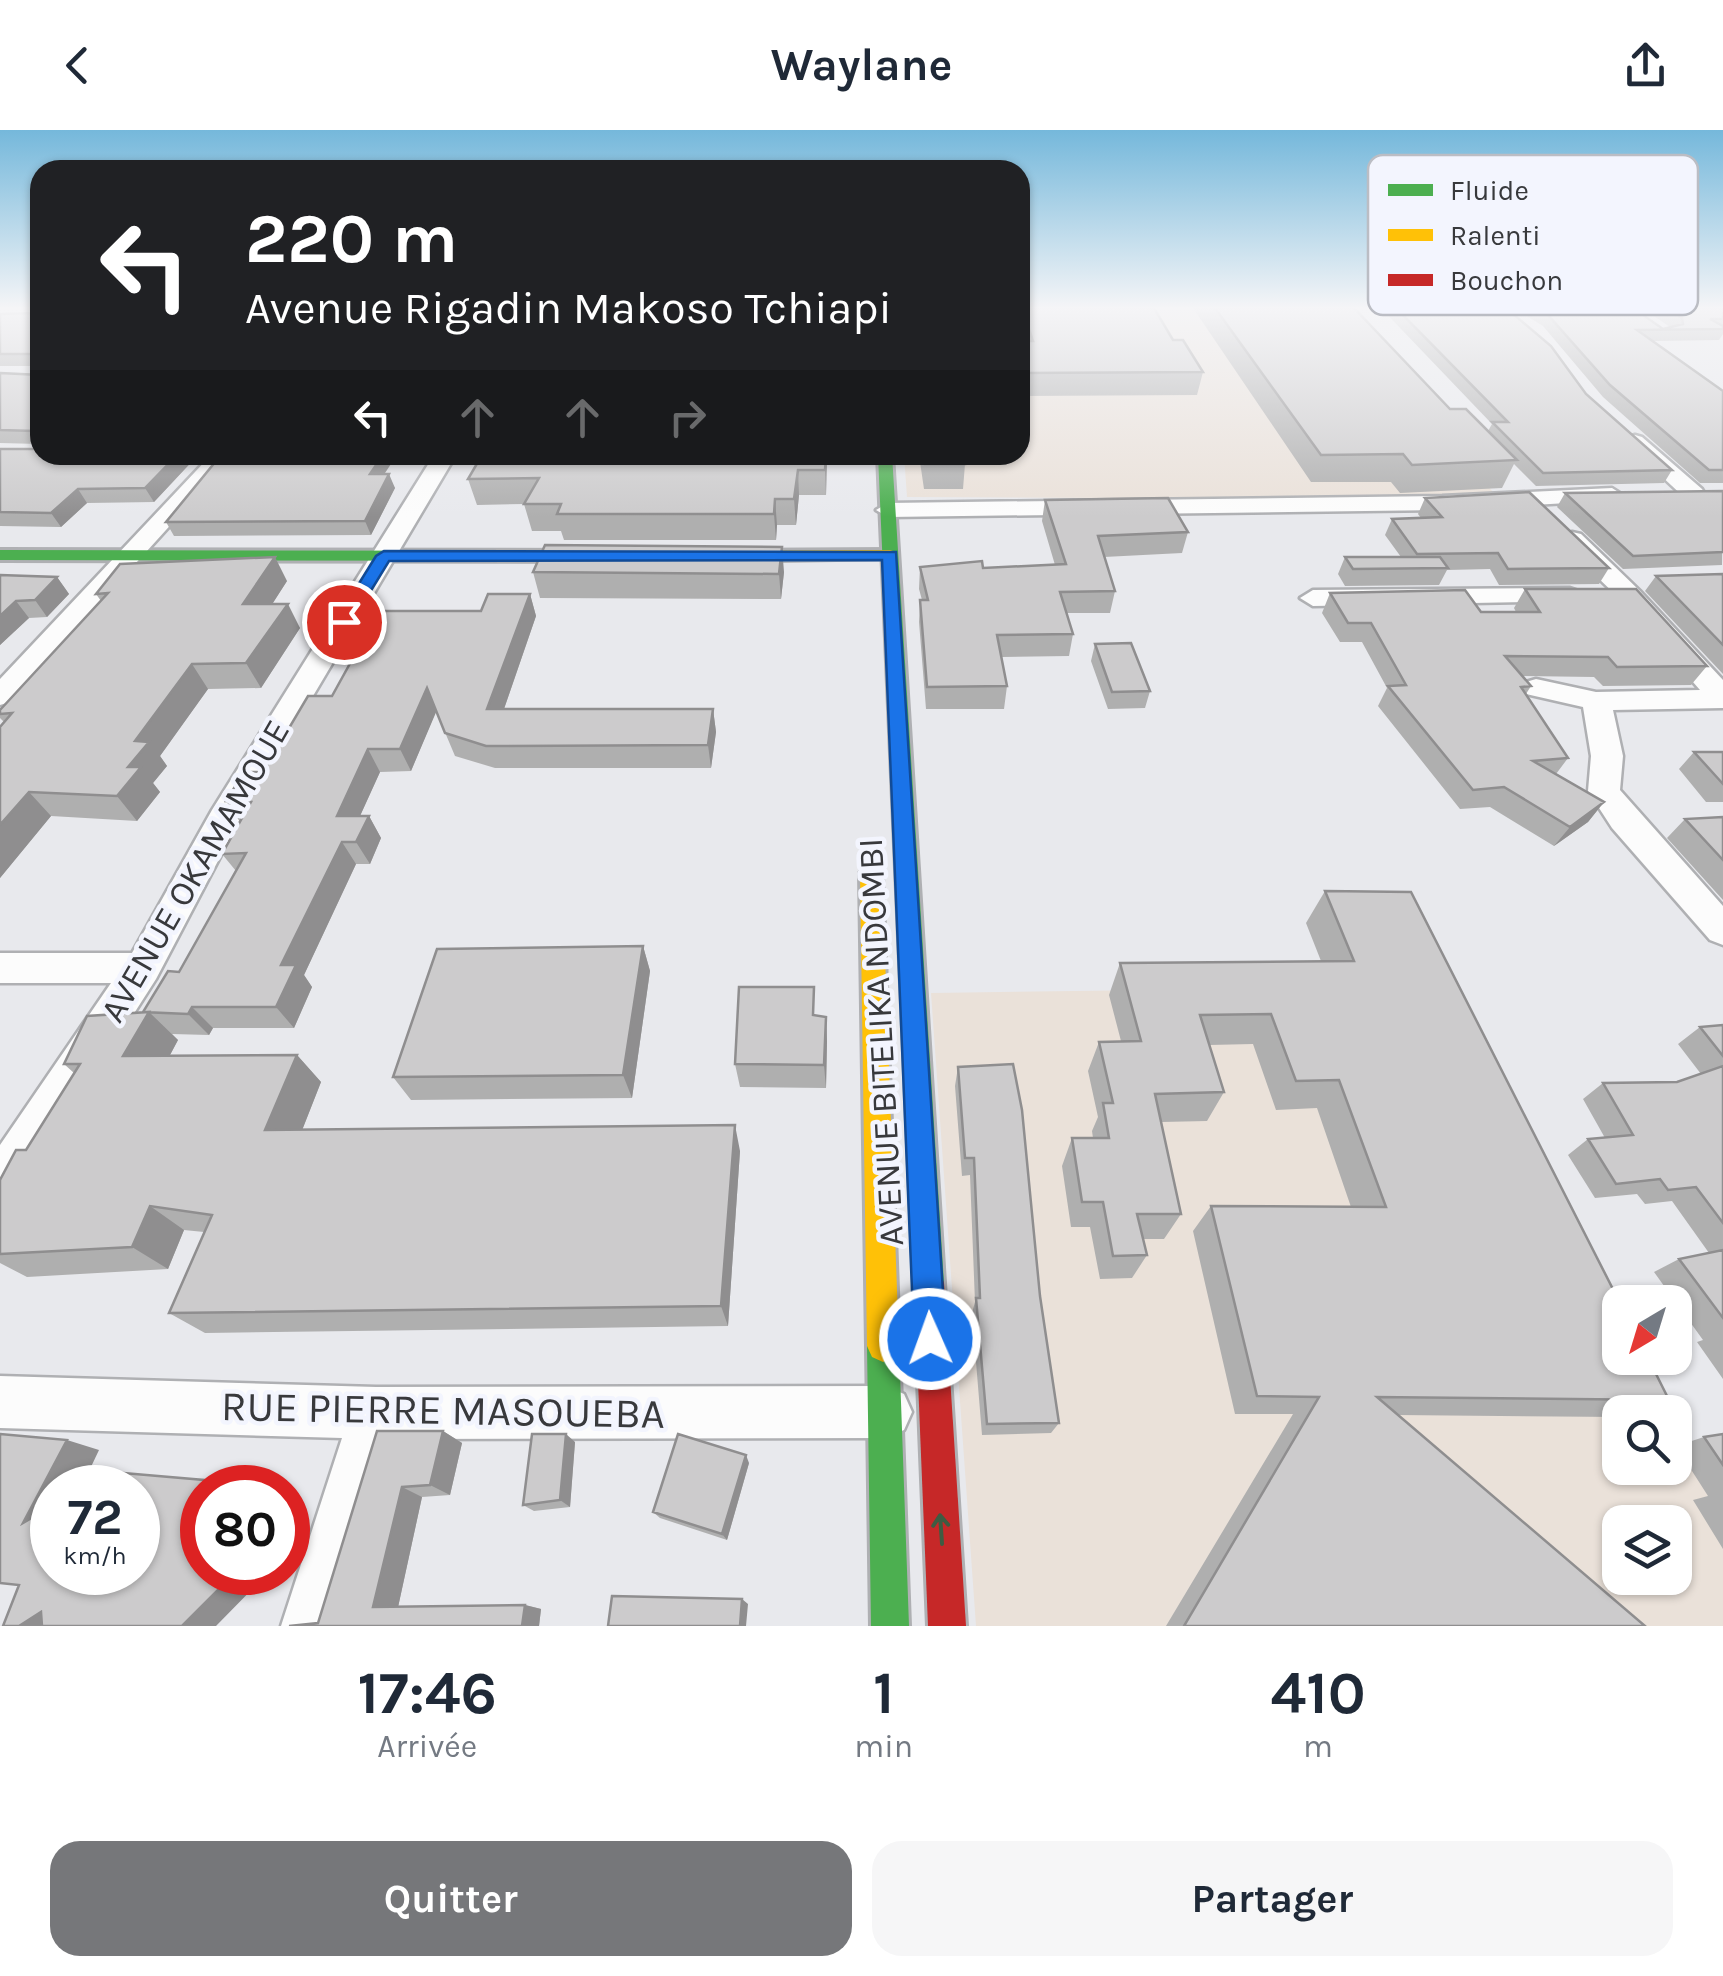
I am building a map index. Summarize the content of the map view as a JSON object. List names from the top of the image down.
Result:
{
  "streets": {
    "main road": ["AVENUE BITELIKA NDOMBI"],
    "street": ["AVENUE OKAMAMOUE", "RUE PIERRE MASOUEBA"]
  },
  "crossings": [
    ["AVENUE BITELIKA NDOMBI", "RUE PIERRE MASOUEBA"]
  ],
  "legend": ["Fluide", "Ralenti", "Bouchon"],
  "north": "bottom left",
  "page": {
    "header": "Waylane",
    "turn": ["220 m", "Avenue Rigadin Makoso Tchiapi"],
    "speed": "72 km/h",
    "limit": "80",
    "eta": [
      "17:46",
      "Arrivée",
      "1",
      "min",
      "410",
      "m"
    ],
    "buttons": ["Quitter", "Partager"]
  }
}
